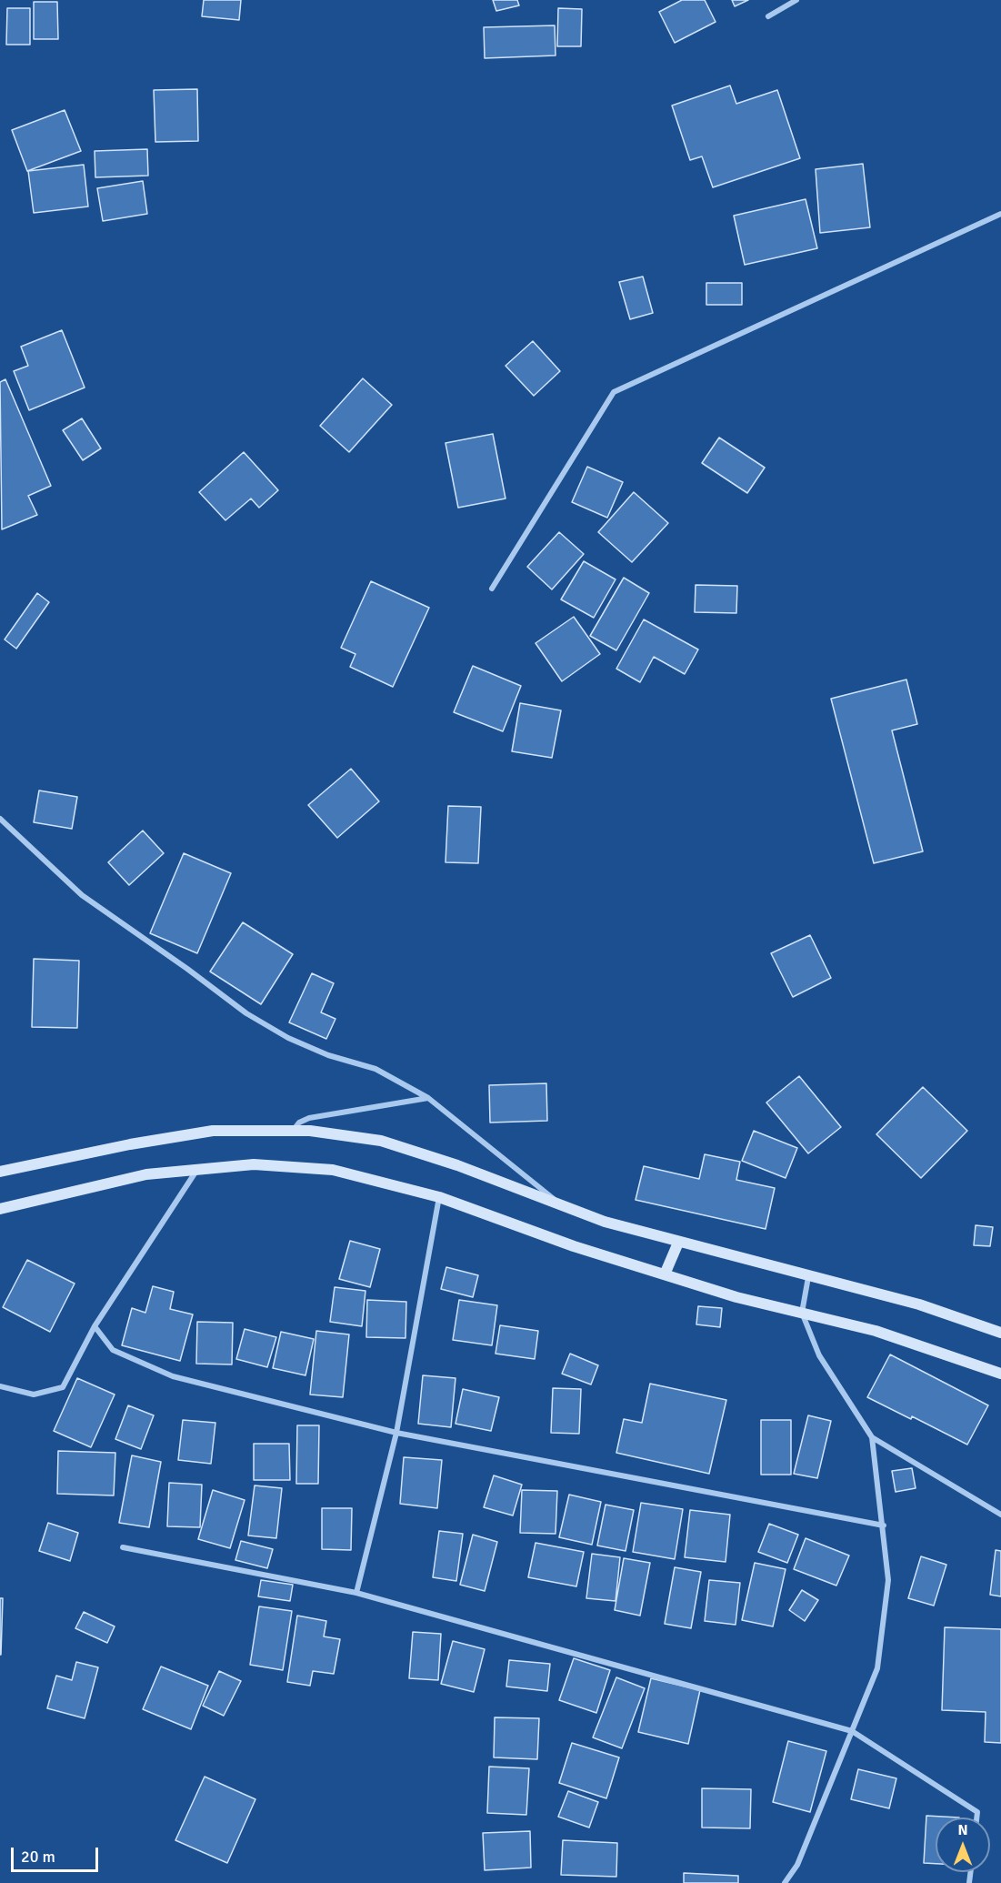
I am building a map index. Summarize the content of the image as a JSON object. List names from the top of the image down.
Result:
{
  "scale_bar": "20 m",
  "north": "top"
}
